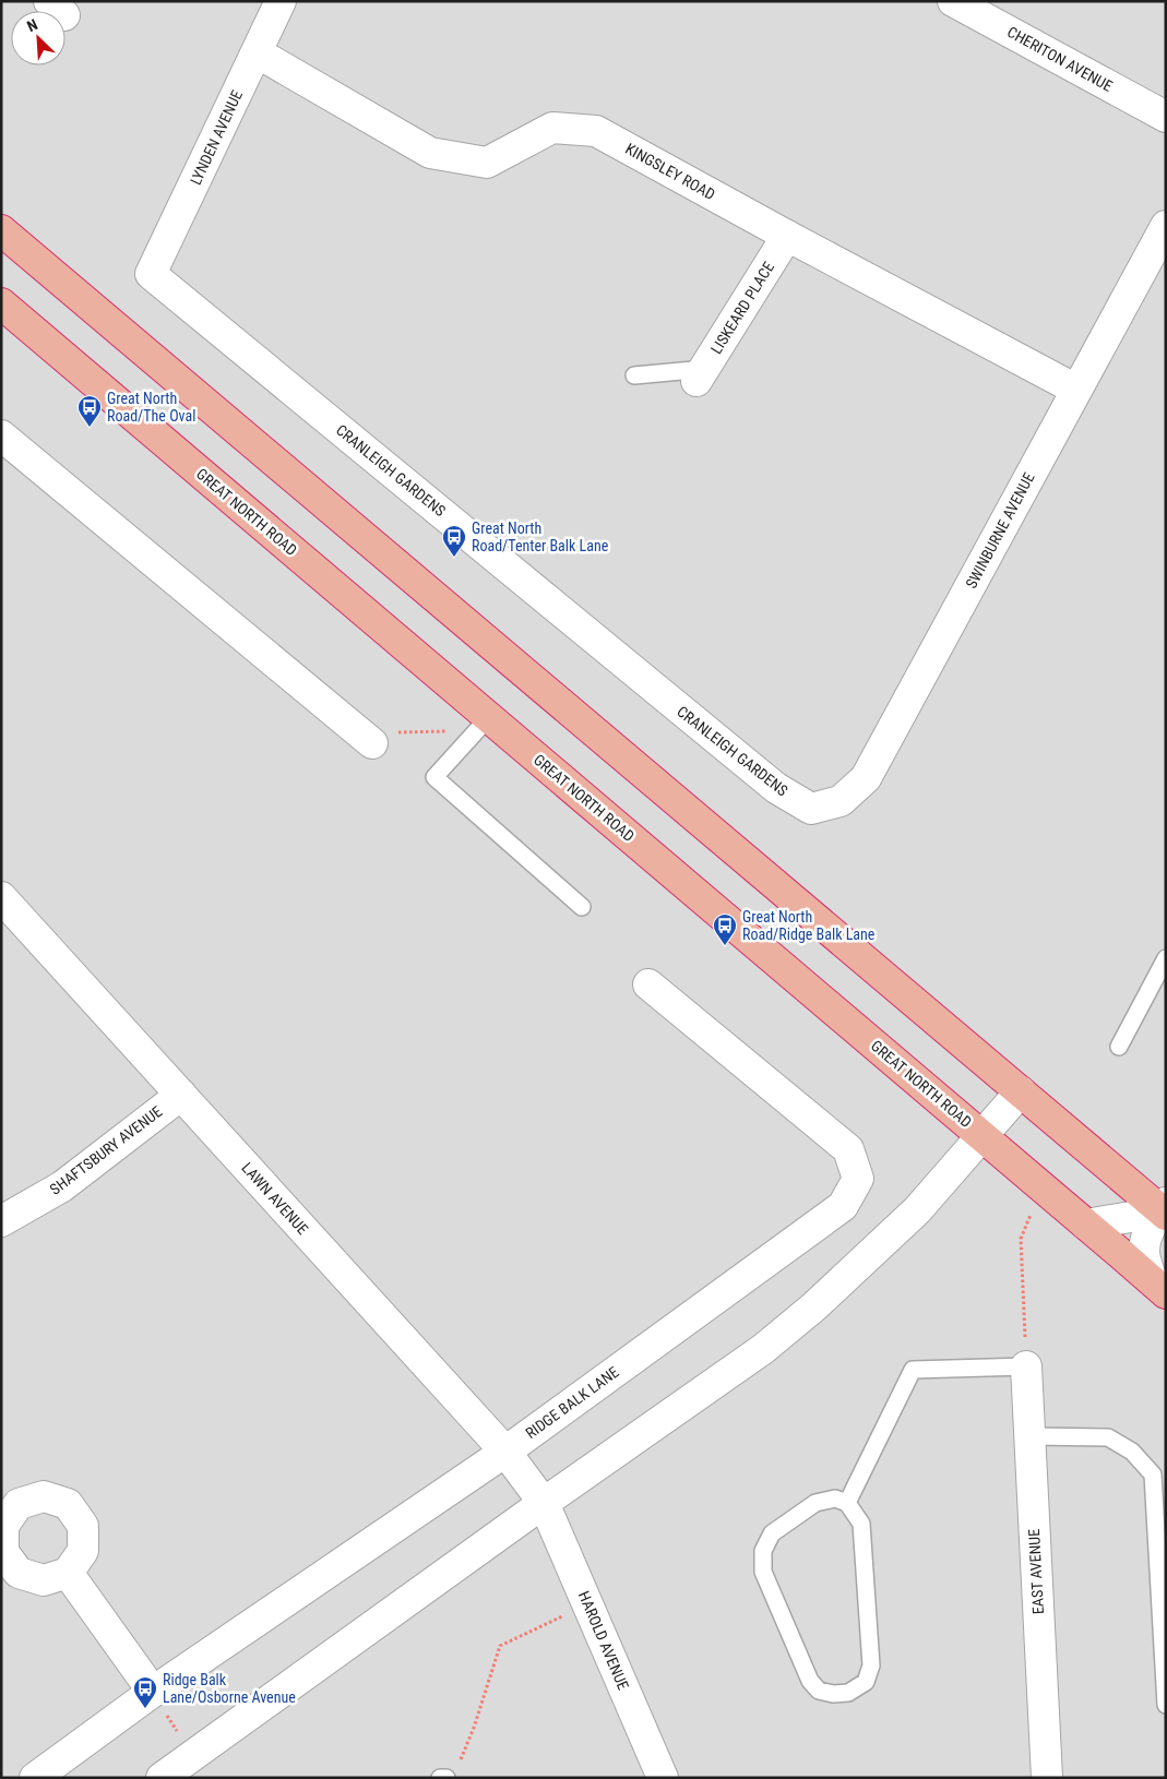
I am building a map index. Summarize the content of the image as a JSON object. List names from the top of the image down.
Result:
{
  "streets": {
    "highway": ["GREAT NORTH ROAD"],
    "street": [
      "CHERITON AVENUE",
      "LYNDEN AVENUE",
      "KINGSLEY ROAD",
      "LISKEARD PLACE",
      "CRANLEIGH GARDENS",
      "SWINBURNE AVENUE",
      "SHAFTSBURY AVENUE",
      "LAWN AVENUE",
      "RIDGE BALK LANE",
      "EAST AVENUE",
      "HAROLD AVENUE"
    ]
  },
  "crossings": [
    ["LYNDEN AVENUE", "KINGSLEY ROAD"],
    ["LYNDEN AVENUE", "CRANLEIGH GARDENS"],
    ["KINGSLEY ROAD", "LISKEARD PLACE"],
    ["KINGSLEY ROAD", "SWINBURNE AVENUE"],
    ["CRANLEIGH GARDENS", "SWINBURNE AVENUE"],
    ["SHAFTSBURY AVENUE", "LAWN AVENUE"],
    ["LAWN AVENUE", "RIDGE BALK LANE"],
    ["LAWN AVENUE", "HAROLD AVENUE"]
  ],
  "places": {
    "bus stop": [
      "Great North Road/The Oval",
      "Great North Road/Tenter Balk Lane",
      "Great North Road/Ridge Balk Lane",
      "Ridge Balk Lane/Osborne Avenue"
    ]
  },
  "north": "top left"
}
